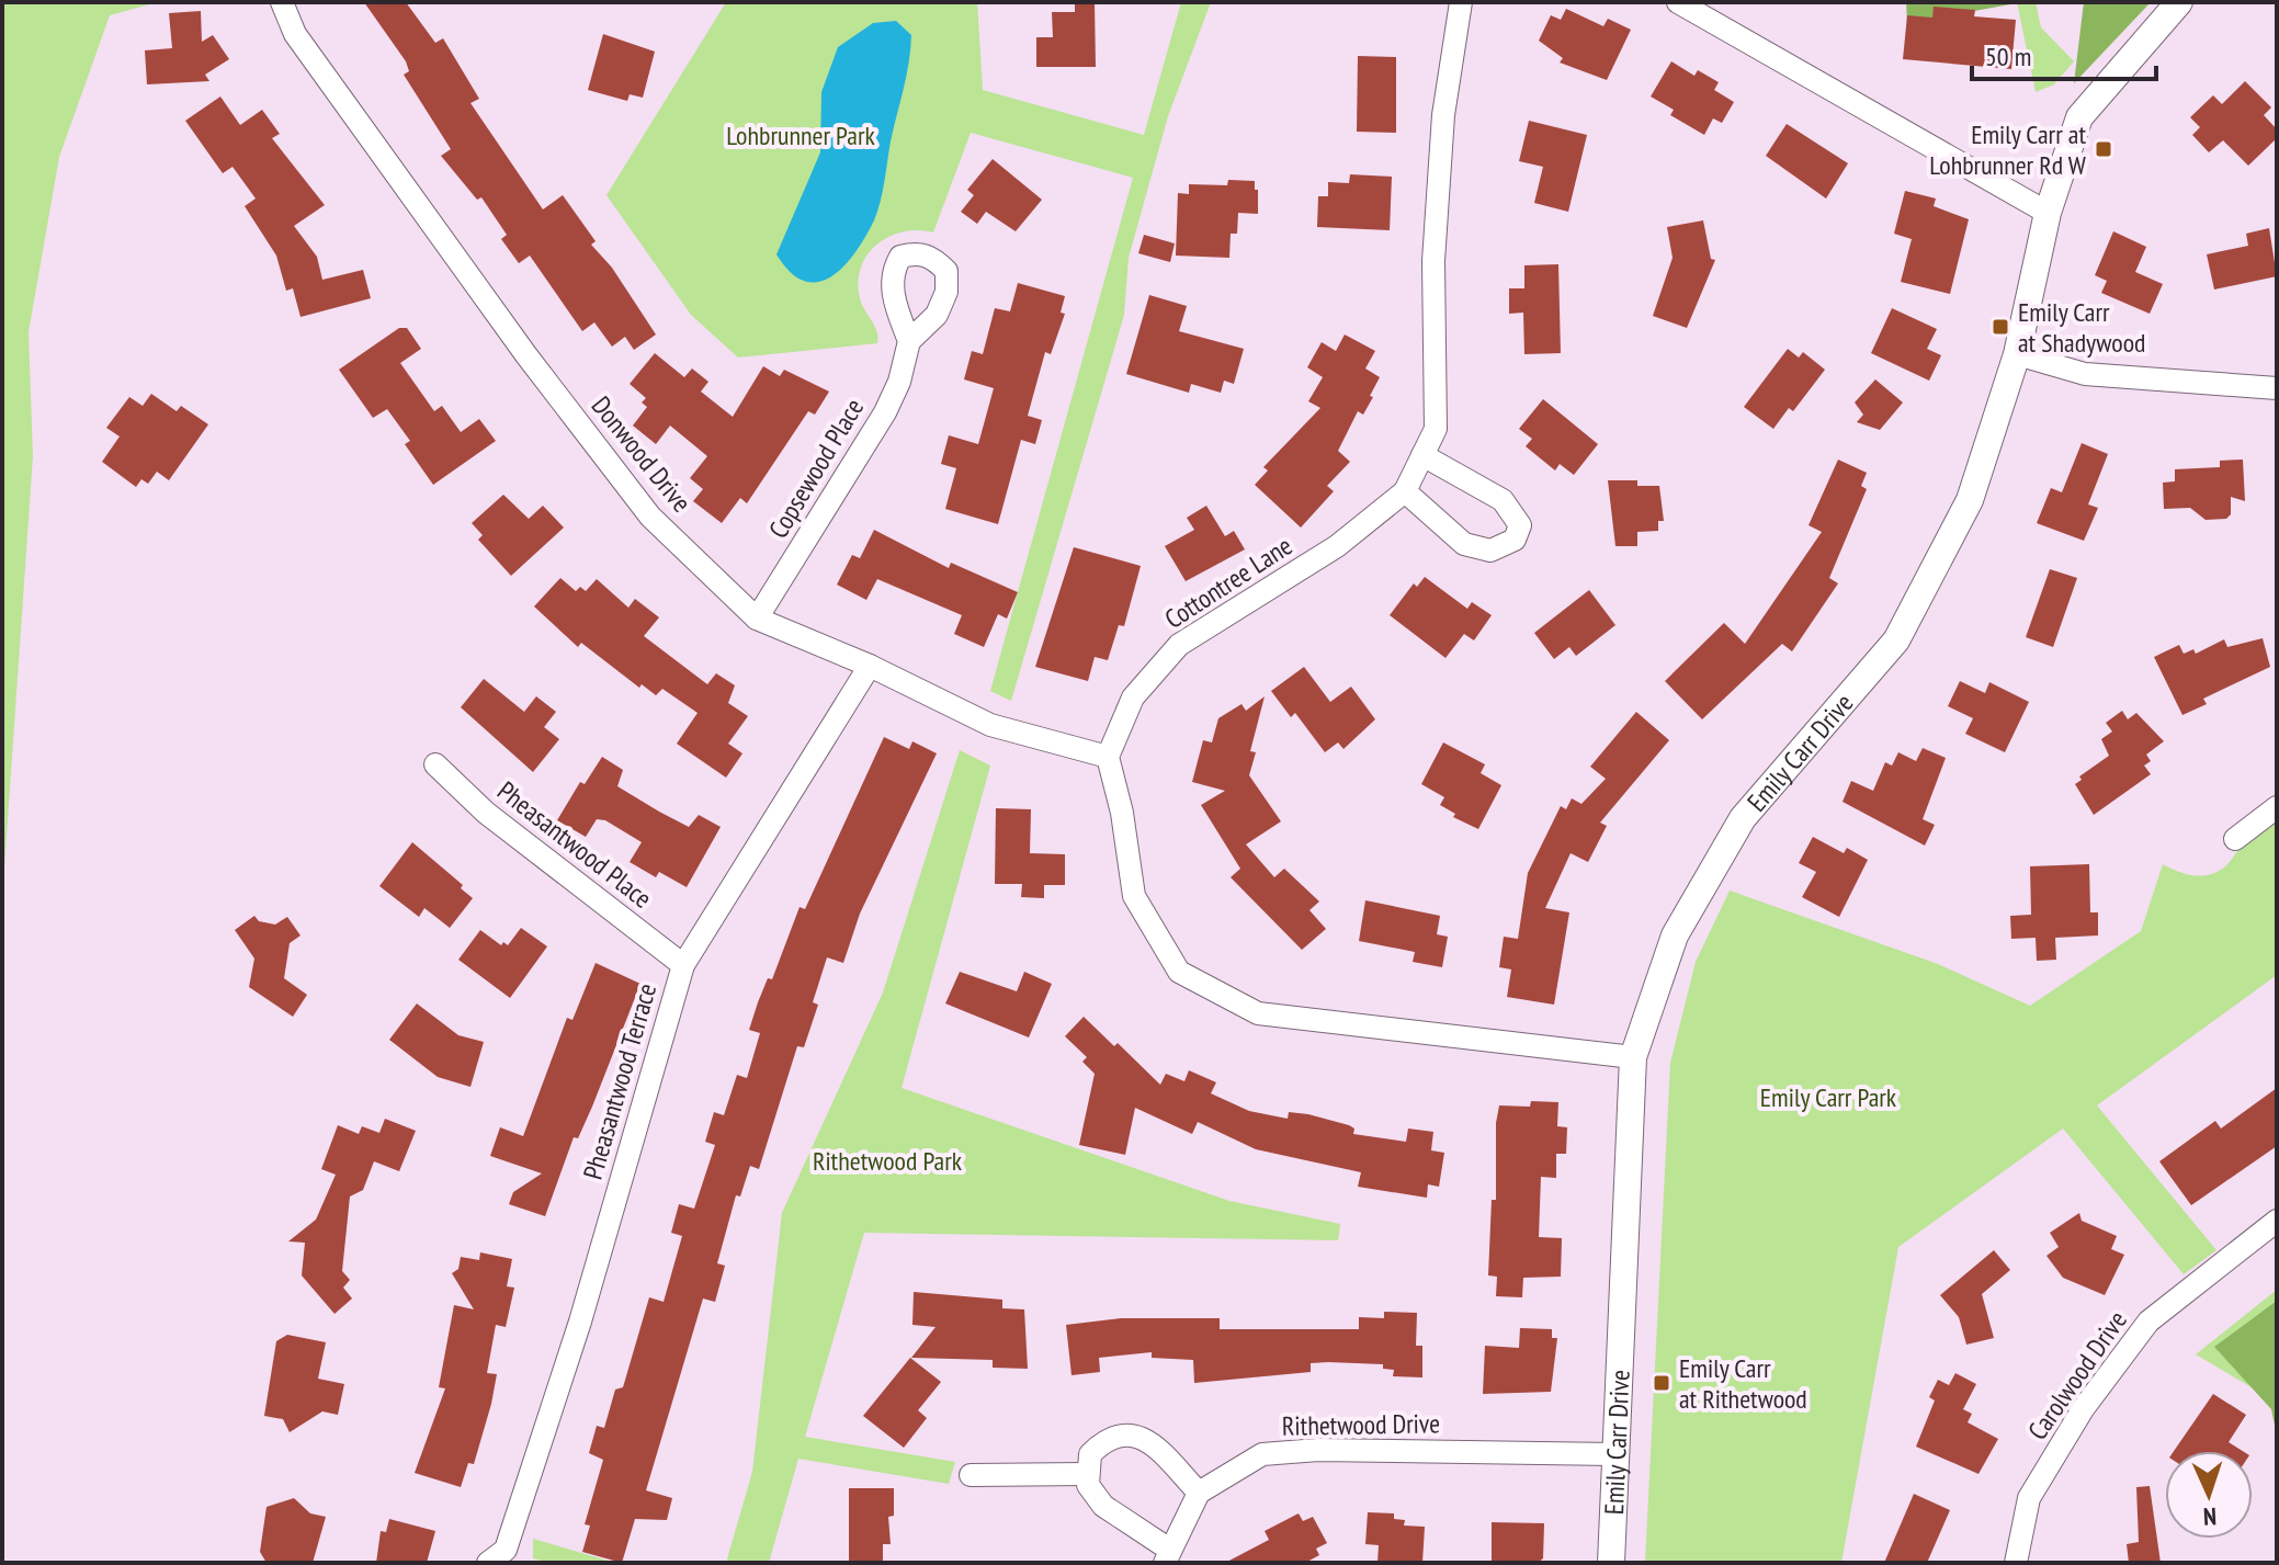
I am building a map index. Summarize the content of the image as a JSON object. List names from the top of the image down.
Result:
{
  "streets": {
    "street": [
      "Donwood Drive",
      "Copsewood Place",
      "Cottontree Lane",
      "Emily Carr Drive",
      "Pheasantwood Place",
      "Pheasantwood Terrace",
      "Carolwood Drive",
      "Rithetwood Drive"
    ]
  },
  "crossings": [
    ["Donwood Drive", "Copsewood Place"],
    ["Donwood Drive", "Cottontree Lane"],
    ["Donwood Drive", "Pheasantwood Terrace"],
    ["Emily Carr Drive", "Rithetwood Drive"],
    ["Pheasantwood Place", "Pheasantwood Terrace"]
  ],
  "parks": ["Lohbrunner Park", "Emily Carr Park", "Rithetwood Park"],
  "places": {
    "transit": ["Emily Carr at Lohbrunner Rd W", "Emily Carr at Shadywood", "Emily Carr at Rithetwood"]
  },
  "scale_bar": "50 m",
  "north": "bottom"
}
